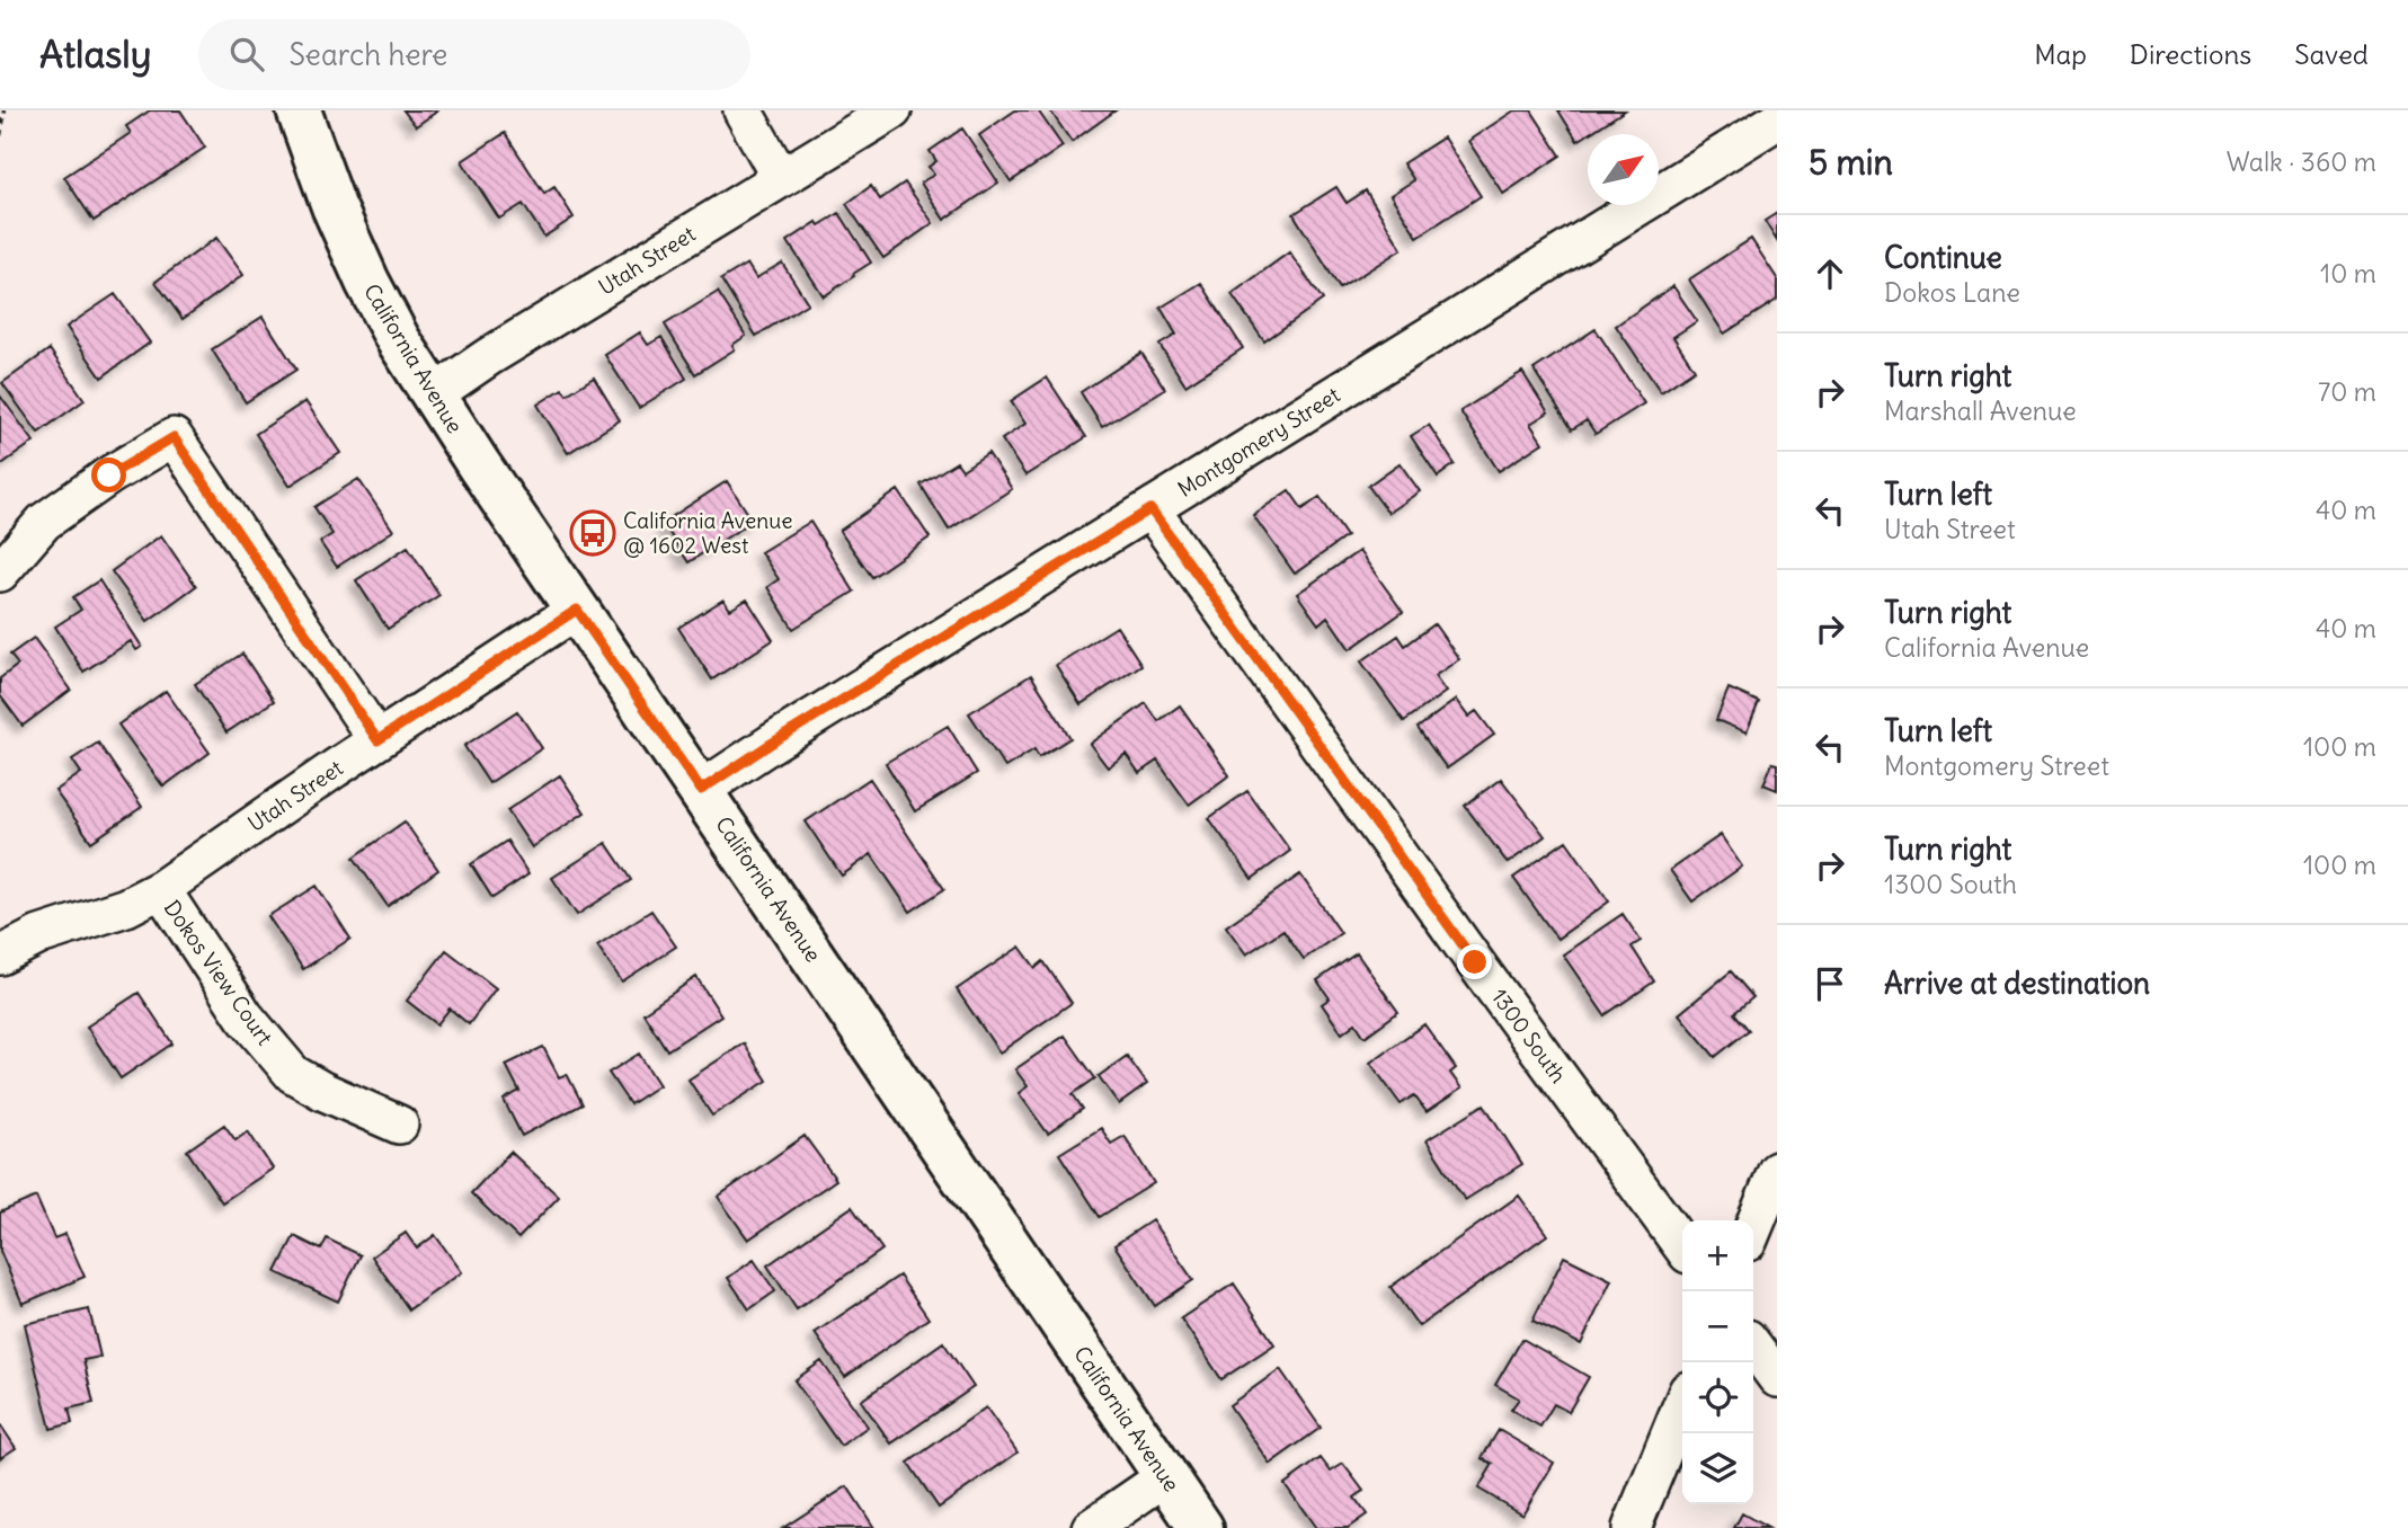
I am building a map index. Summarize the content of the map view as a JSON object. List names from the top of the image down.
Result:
{
  "streets": {
    "main road": ["California Avenue"],
    "street": [
      "Utah Street",
      "Montgomery Street",
      "Dokos View Court",
      "1300 South"
    ]
  },
  "crossings": [
    ["Utah Street", "California Avenue"],
    ["Utah Street", "Dokos View Court"],
    ["California Avenue", "Montgomery Street"],
    ["Montgomery Street", "1300 South"]
  ],
  "places": {
    "bus stop": ["California Avenue @ 1602 West"]
  },
  "north": "top right",
  "page": {
    "header": "Atlasly",
    "search": "Search here",
    "nav": ["Map", "Directions", "Saved"],
    "heading": ["5 min", "Walk · 360 m"],
    "list": [
      ["Continue", "Dokos Lane", "10 m"],
      ["Turn right", "Marshall Avenue", "70 m"],
      ["Turn left", "Utah Street", "40 m"],
      ["Turn right", "California Avenue", "40 m"],
      ["Turn left", "Montgomery Street", "100 m"],
      ["Turn right", "1300 South", "100 m"],
      "Arrive at destination"
    ],
    "map_buttons": ["+", "−"]
  }
}
